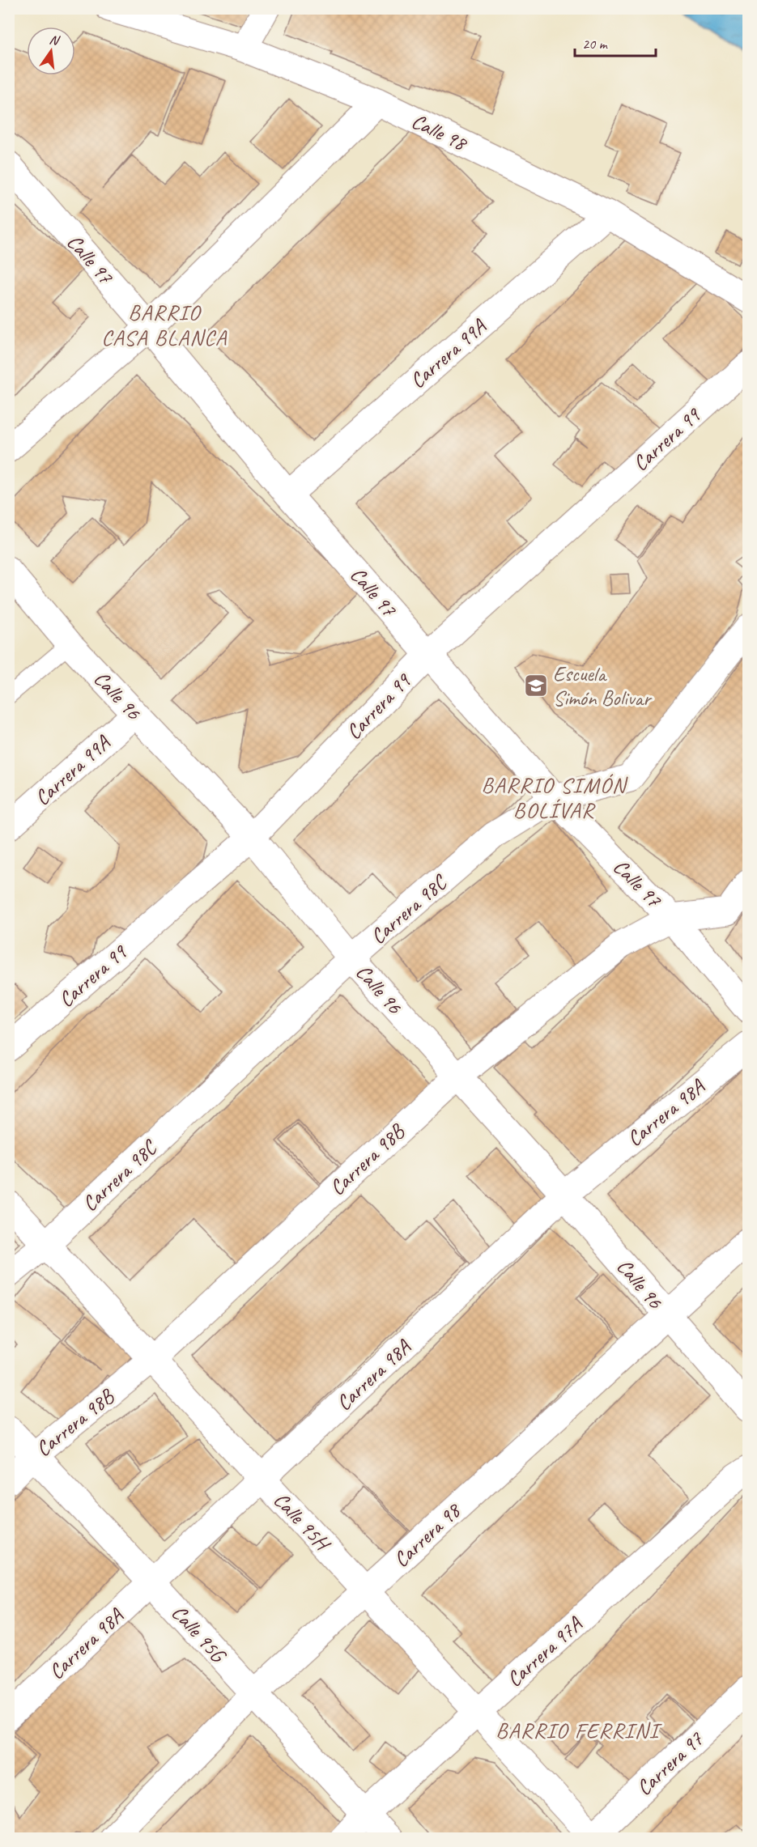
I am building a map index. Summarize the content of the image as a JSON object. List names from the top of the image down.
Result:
{
  "streets": {
    "street": [
      "Calle 98",
      "Calle 97",
      "Carrera 99A",
      "Carrera 99",
      "Calle 96",
      "Carrera 98C",
      "Carrera 98A",
      "Carrera 98B",
      "Calle 95H",
      "Carrera 98",
      "Calle 95G",
      "Carrera 97A",
      "Carrera 97"
    ]
  },
  "crossings": [
    ["Calle 98", "Carrera 99A"],
    ["Calle 97", "Carrera 99A"],
    ["Calle 97", "Carrera 99"],
    ["Calle 97", "Carrera 98C"],
    ["Calle 97", "Carrera 98B"],
    ["Carrera 99A", "Calle 96"],
    ["Carrera 99", "Calle 96"],
    ["Calle 96", "Carrera 98C"],
    ["Calle 96", "Carrera 98A"],
    ["Calle 96", "Carrera 98B"],
    ["Calle 96", "Carrera 98"],
    ["Carrera 98C", "Calle 95H"],
    ["Carrera 98A", "Calle 95H"],
    ["Carrera 98A", "Calle 95G"],
    ["Carrera 98B", "Calle 95H"],
    ["Carrera 98B", "Calle 95G"],
    ["Calle 95H", "Carrera 98"],
    ["Calle 95H", "Carrera 97A"],
    ["Calle 95H", "Carrera 97"],
    ["Carrera 98", "Calle 95G"],
    ["Calle 95G", "Carrera 97A"]
  ],
  "districts": ["BARRIO CASA BLANCA", "BARRIO SIMÓN BOLÍVAR", "BARRIO FERRINI"],
  "places": {
    "school or university": ["Escuela Simón Bolivar"]
  },
  "scale_bar": "20 m",
  "north": "top"
}
